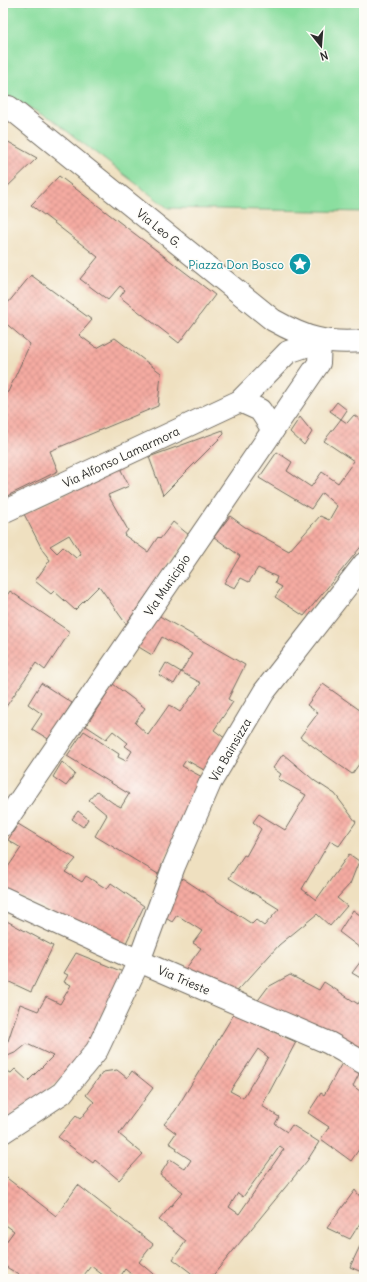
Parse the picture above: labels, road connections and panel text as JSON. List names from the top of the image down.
{
  "streets": {
    "street": [
      "Via Leo G.",
      "Via Alfonso Lamarmora",
      "Via Municipio",
      "Via Bainsizza",
      "Via Trieste"
    ]
  },
  "crossings": [
    ["Via Leo G.", "Via Alfonso Lamarmora"],
    ["Via Leo G.", "Via Municipio"],
    ["Via Alfonso Lamarmora", "Via Municipio"],
    ["Via Bainsizza", "Via Trieste"]
  ],
  "places": {
    "place": ["Piazza Don Bosco"]
  },
  "north": "bottom"
}
